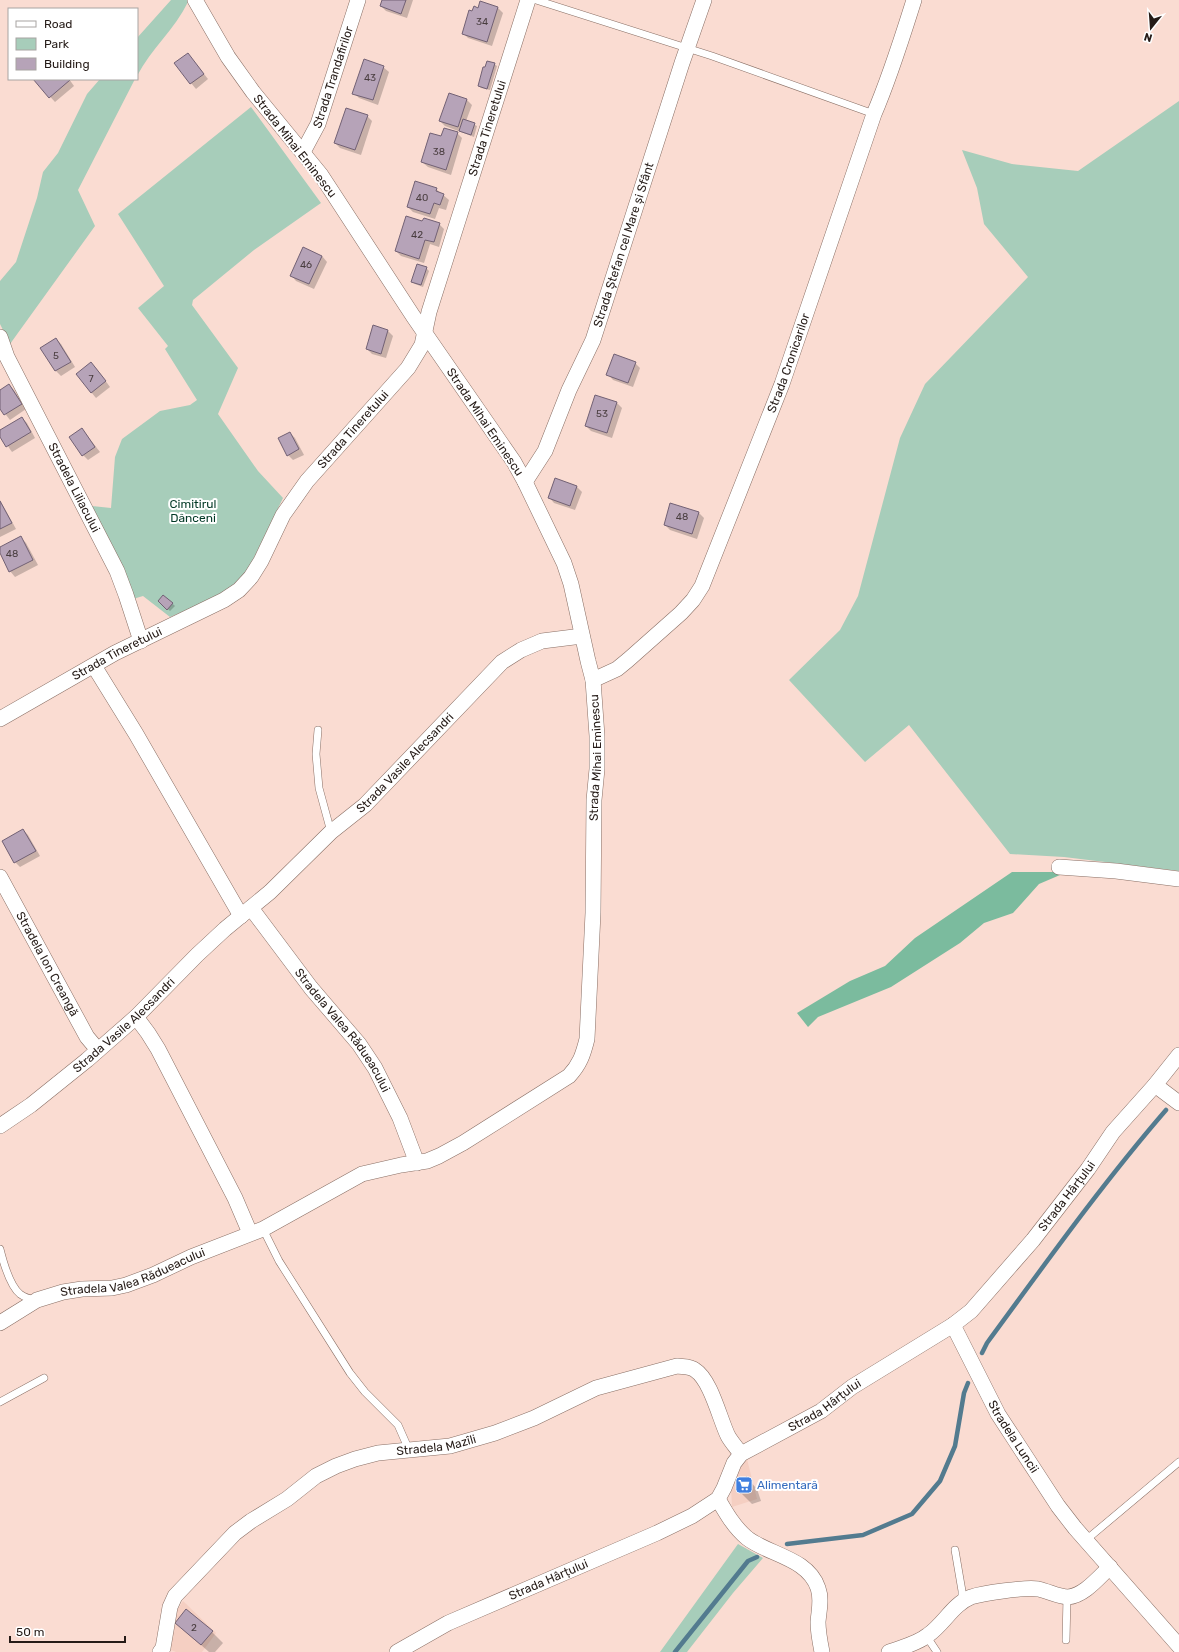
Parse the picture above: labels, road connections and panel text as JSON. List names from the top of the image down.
{
  "streets": {
    "street": [
      "Strada Trandafirilor",
      "Strada Tineretului",
      "Strada Mihai Eminescu",
      "Strada Ștefan cel Mare și Sfânt",
      "Strada Cronicarilor",
      "Stradela Liliacului",
      "Strada Vasile Alecsandri",
      "Stradela Ion Creangă",
      "Stradela Valea Rădueacului",
      "Strada Hârțului",
      "Stradela Luncii",
      "Stradela Mazîli"
    ]
  },
  "crossings": [
    ["Strada Trandafirilor", "Strada Mihai Eminescu"],
    ["Strada Tineretului", "Strada Mihai Eminescu"],
    ["Strada Tineretului", "Stradela Liliacului"],
    ["Strada Mihai Eminescu", "Strada Ștefan cel Mare și Sfânt"],
    ["Strada Mihai Eminescu", "Strada Cronicarilor"],
    ["Strada Mihai Eminescu", "Strada Vasile Alecsandri"],
    ["Strada Mihai Eminescu", "Stradela Valea Rădueacului"],
    ["Strada Vasile Alecsandri", "Stradela Ion Creangă"],
    ["Strada Vasile Alecsandri", "Stradela Valea Rădueacului"],
    ["Strada Hârțului", "Stradela Luncii"],
    ["Strada Hârțului", "Stradela Mazîli"]
  ],
  "parks": ["Cimitirul Dănceni"],
  "places": {
    "supermarket": ["Alimentară"]
  },
  "house_numbers": [
    "34",
    "43",
    "38",
    "40",
    "42",
    "46",
    "5",
    "7",
    "53",
    "48",
    "48",
    "2"
  ],
  "legend": ["Road", "Park", "Building"],
  "scale_bar": "50 m",
  "north": "bottom"
}
